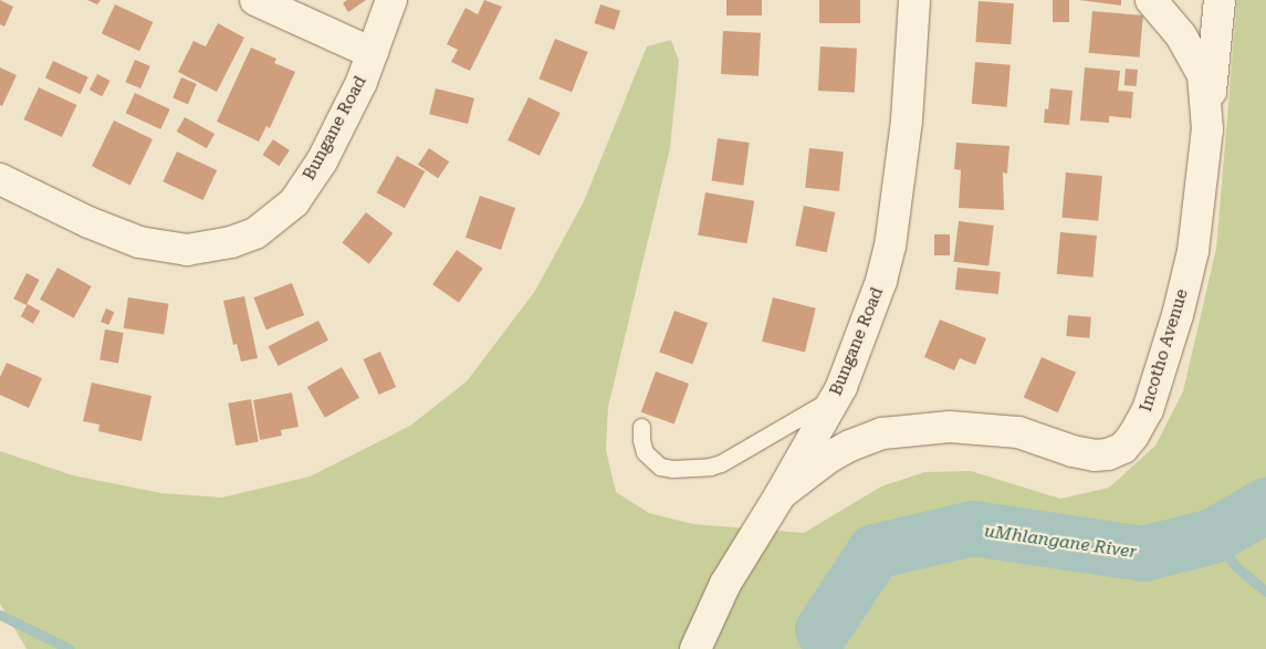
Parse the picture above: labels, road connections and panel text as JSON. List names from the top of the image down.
{
  "streets": {
    "street": ["Bungane Road", "Incotho Avenue"]
  },
  "crossings": [
    ["Bungane Road", "Incotho Avenue"]
  ],
  "water": ["uMhlangane River"]
}
